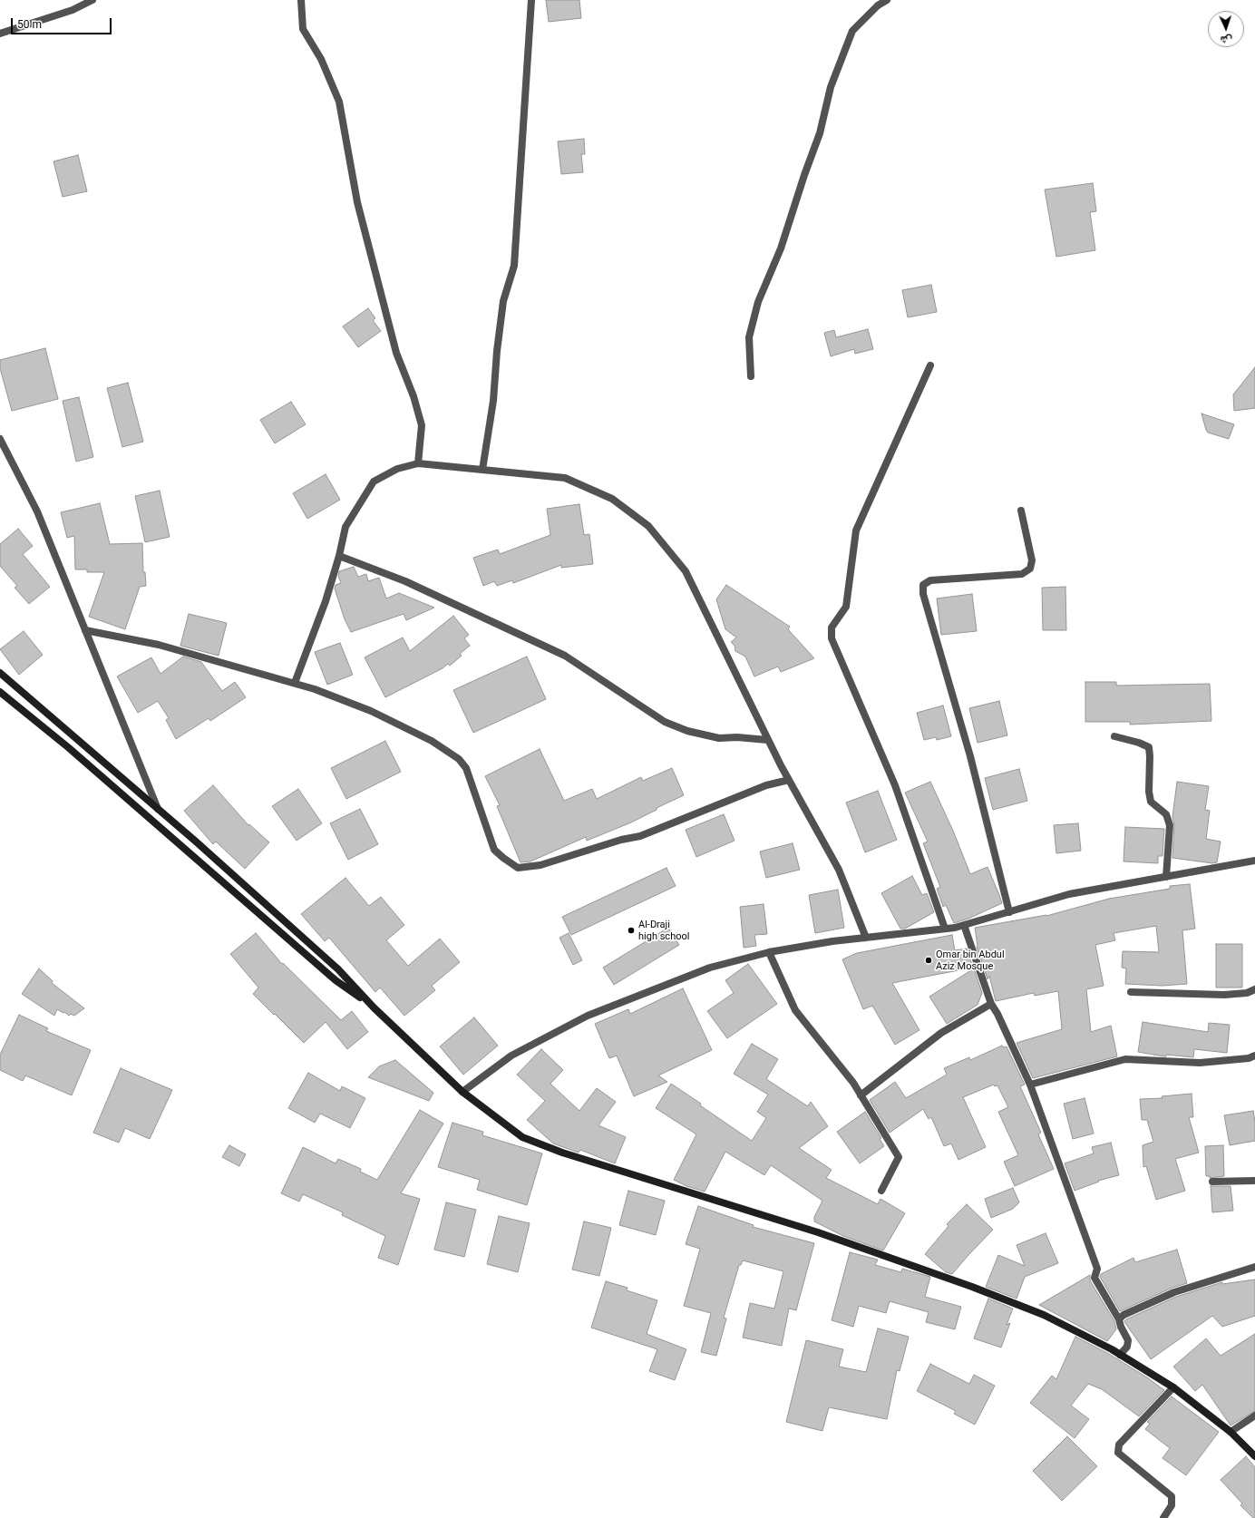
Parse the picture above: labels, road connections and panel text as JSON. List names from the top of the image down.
{
  "places": ["Al-Draji high school", "Omar bin Abdul Aziz Mosque"],
  "scale_bar": "50 m",
  "north": "bottom"
}
